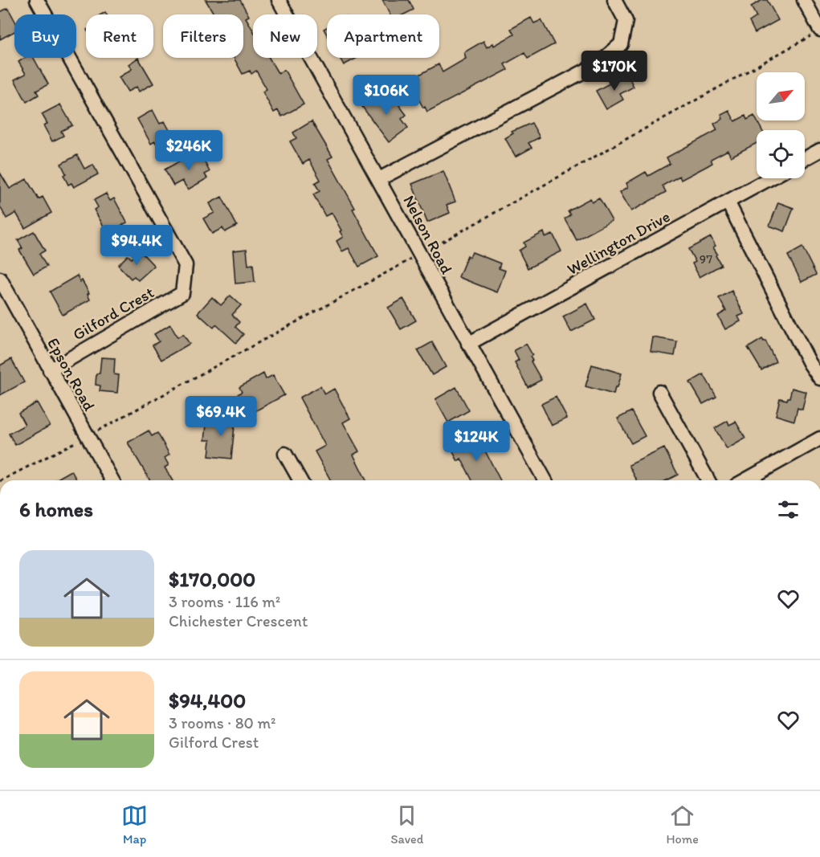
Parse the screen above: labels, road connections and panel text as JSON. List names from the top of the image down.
{
  "streets": {
    "street": [
      "Nelson Road",
      "Wellington Drive",
      "Gilford Crest",
      "Epson Road"
    ]
  },
  "crossings": [
    ["Nelson Road", "Wellington Drive"],
    ["Gilford Crest", "Epson Road"]
  ],
  "house_numbers": ["97"],
  "north": "top right",
  "page": {
    "chip": [
      "Buy",
      "Rent",
      "Filters",
      "New",
      "Apartment"
    ],
    "price": [
      "$170K",
      "$106K",
      "$246K",
      "$94.4K",
      "$69.4K",
      "$124K"
    ],
    "heading": "6 homes",
    "list": [
      {
        "name": "$170,000",
        "note": "3 rooms · 116 m² · Chichester Crescent"
      },
      {
        "name": "$94,400",
        "note": "3 rooms · 80 m² · Gilford Crest"
      }
    ],
    "tabs": ["Map", "Saved", "Home"]
  }
}
